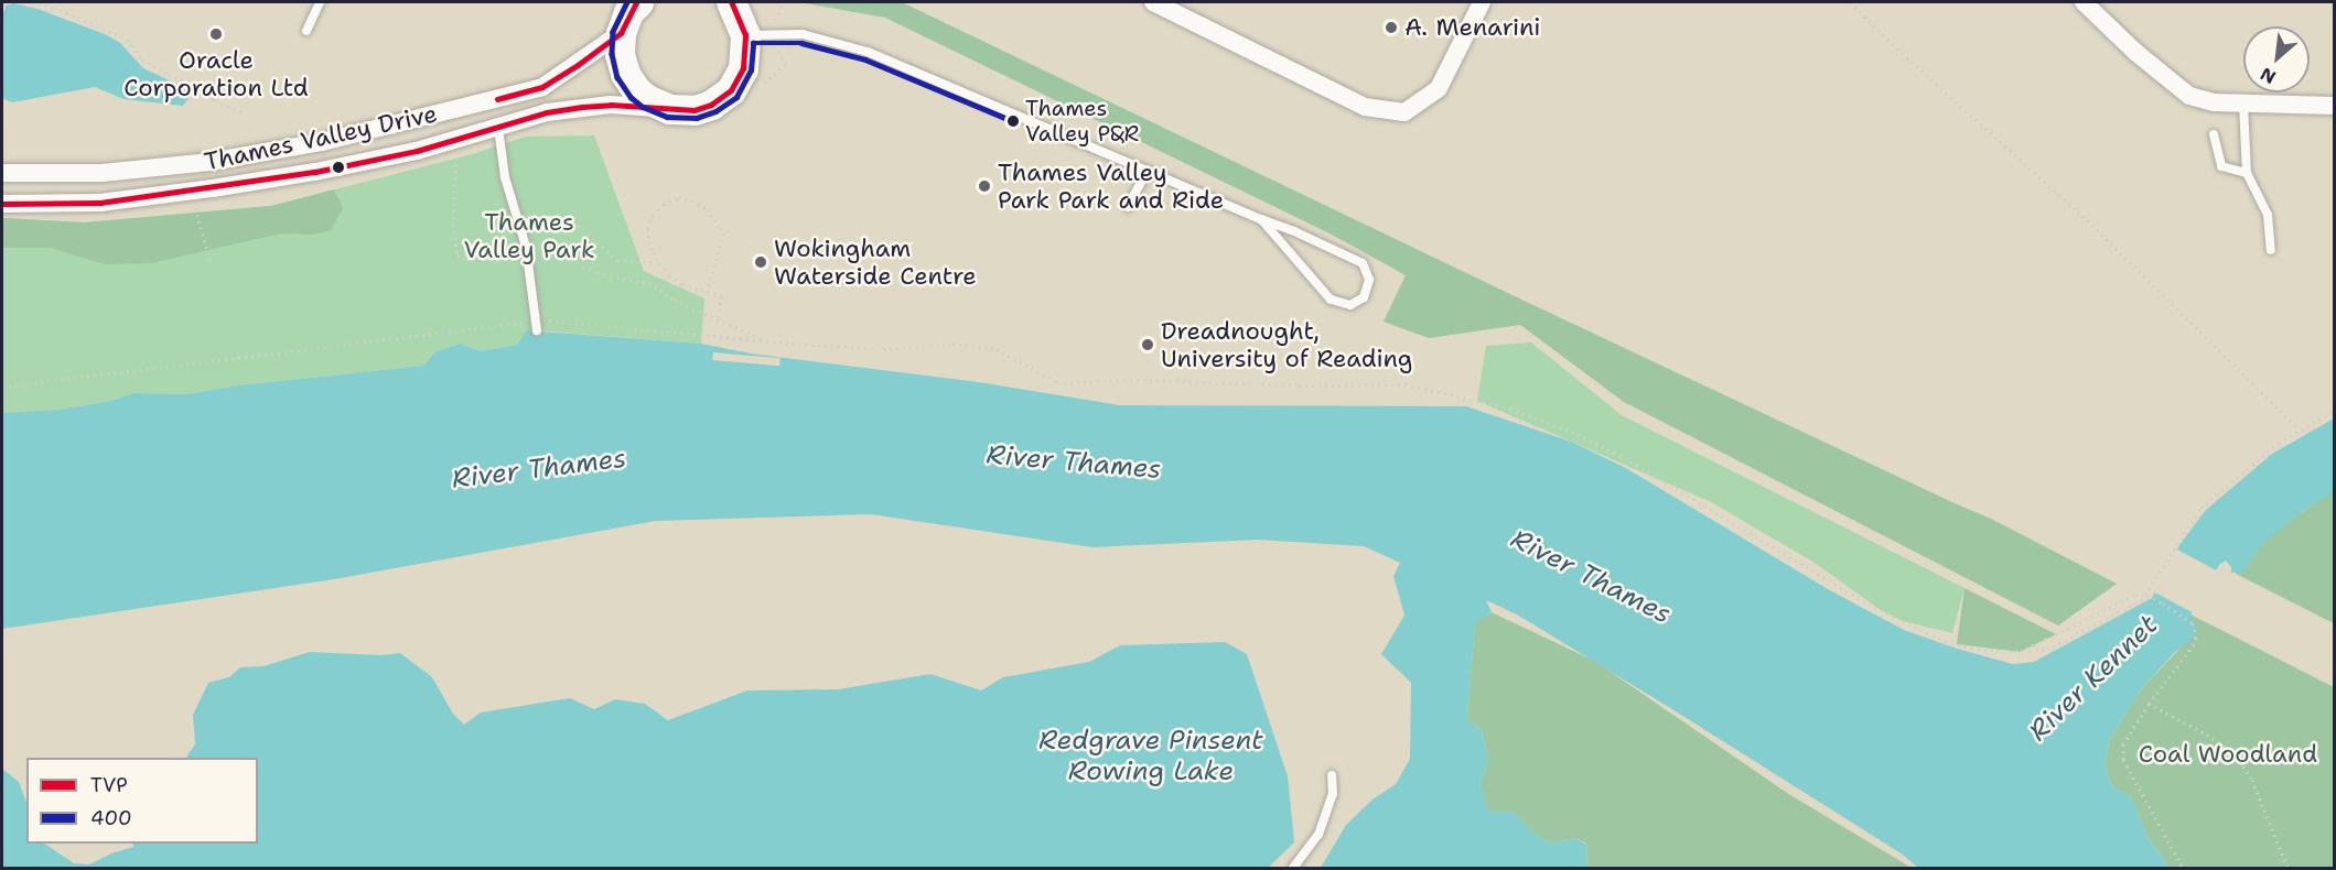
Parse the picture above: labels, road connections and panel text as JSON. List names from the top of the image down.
{
  "streets": {
    "street": ["Thames Valley Drive"]
  },
  "water": ["River Thames", "River Kennet", "Redgrave Pinsent Rowing Lake"],
  "parks": ["Thames Valley Park", "Coal Woodland"],
  "places": [
    "A. Menarini",
    "Oracle Corporation Ltd",
    "Thames Valley P&R",
    "Thames Valley Park Park and Ride",
    "Wokingham Waterside Centre",
    "Dreadnought, University of Reading"
  ],
  "lines": ["transit line TVP", "transit line 400"],
  "legend": ["TVP", "400"],
  "north": "bottom left"
}
